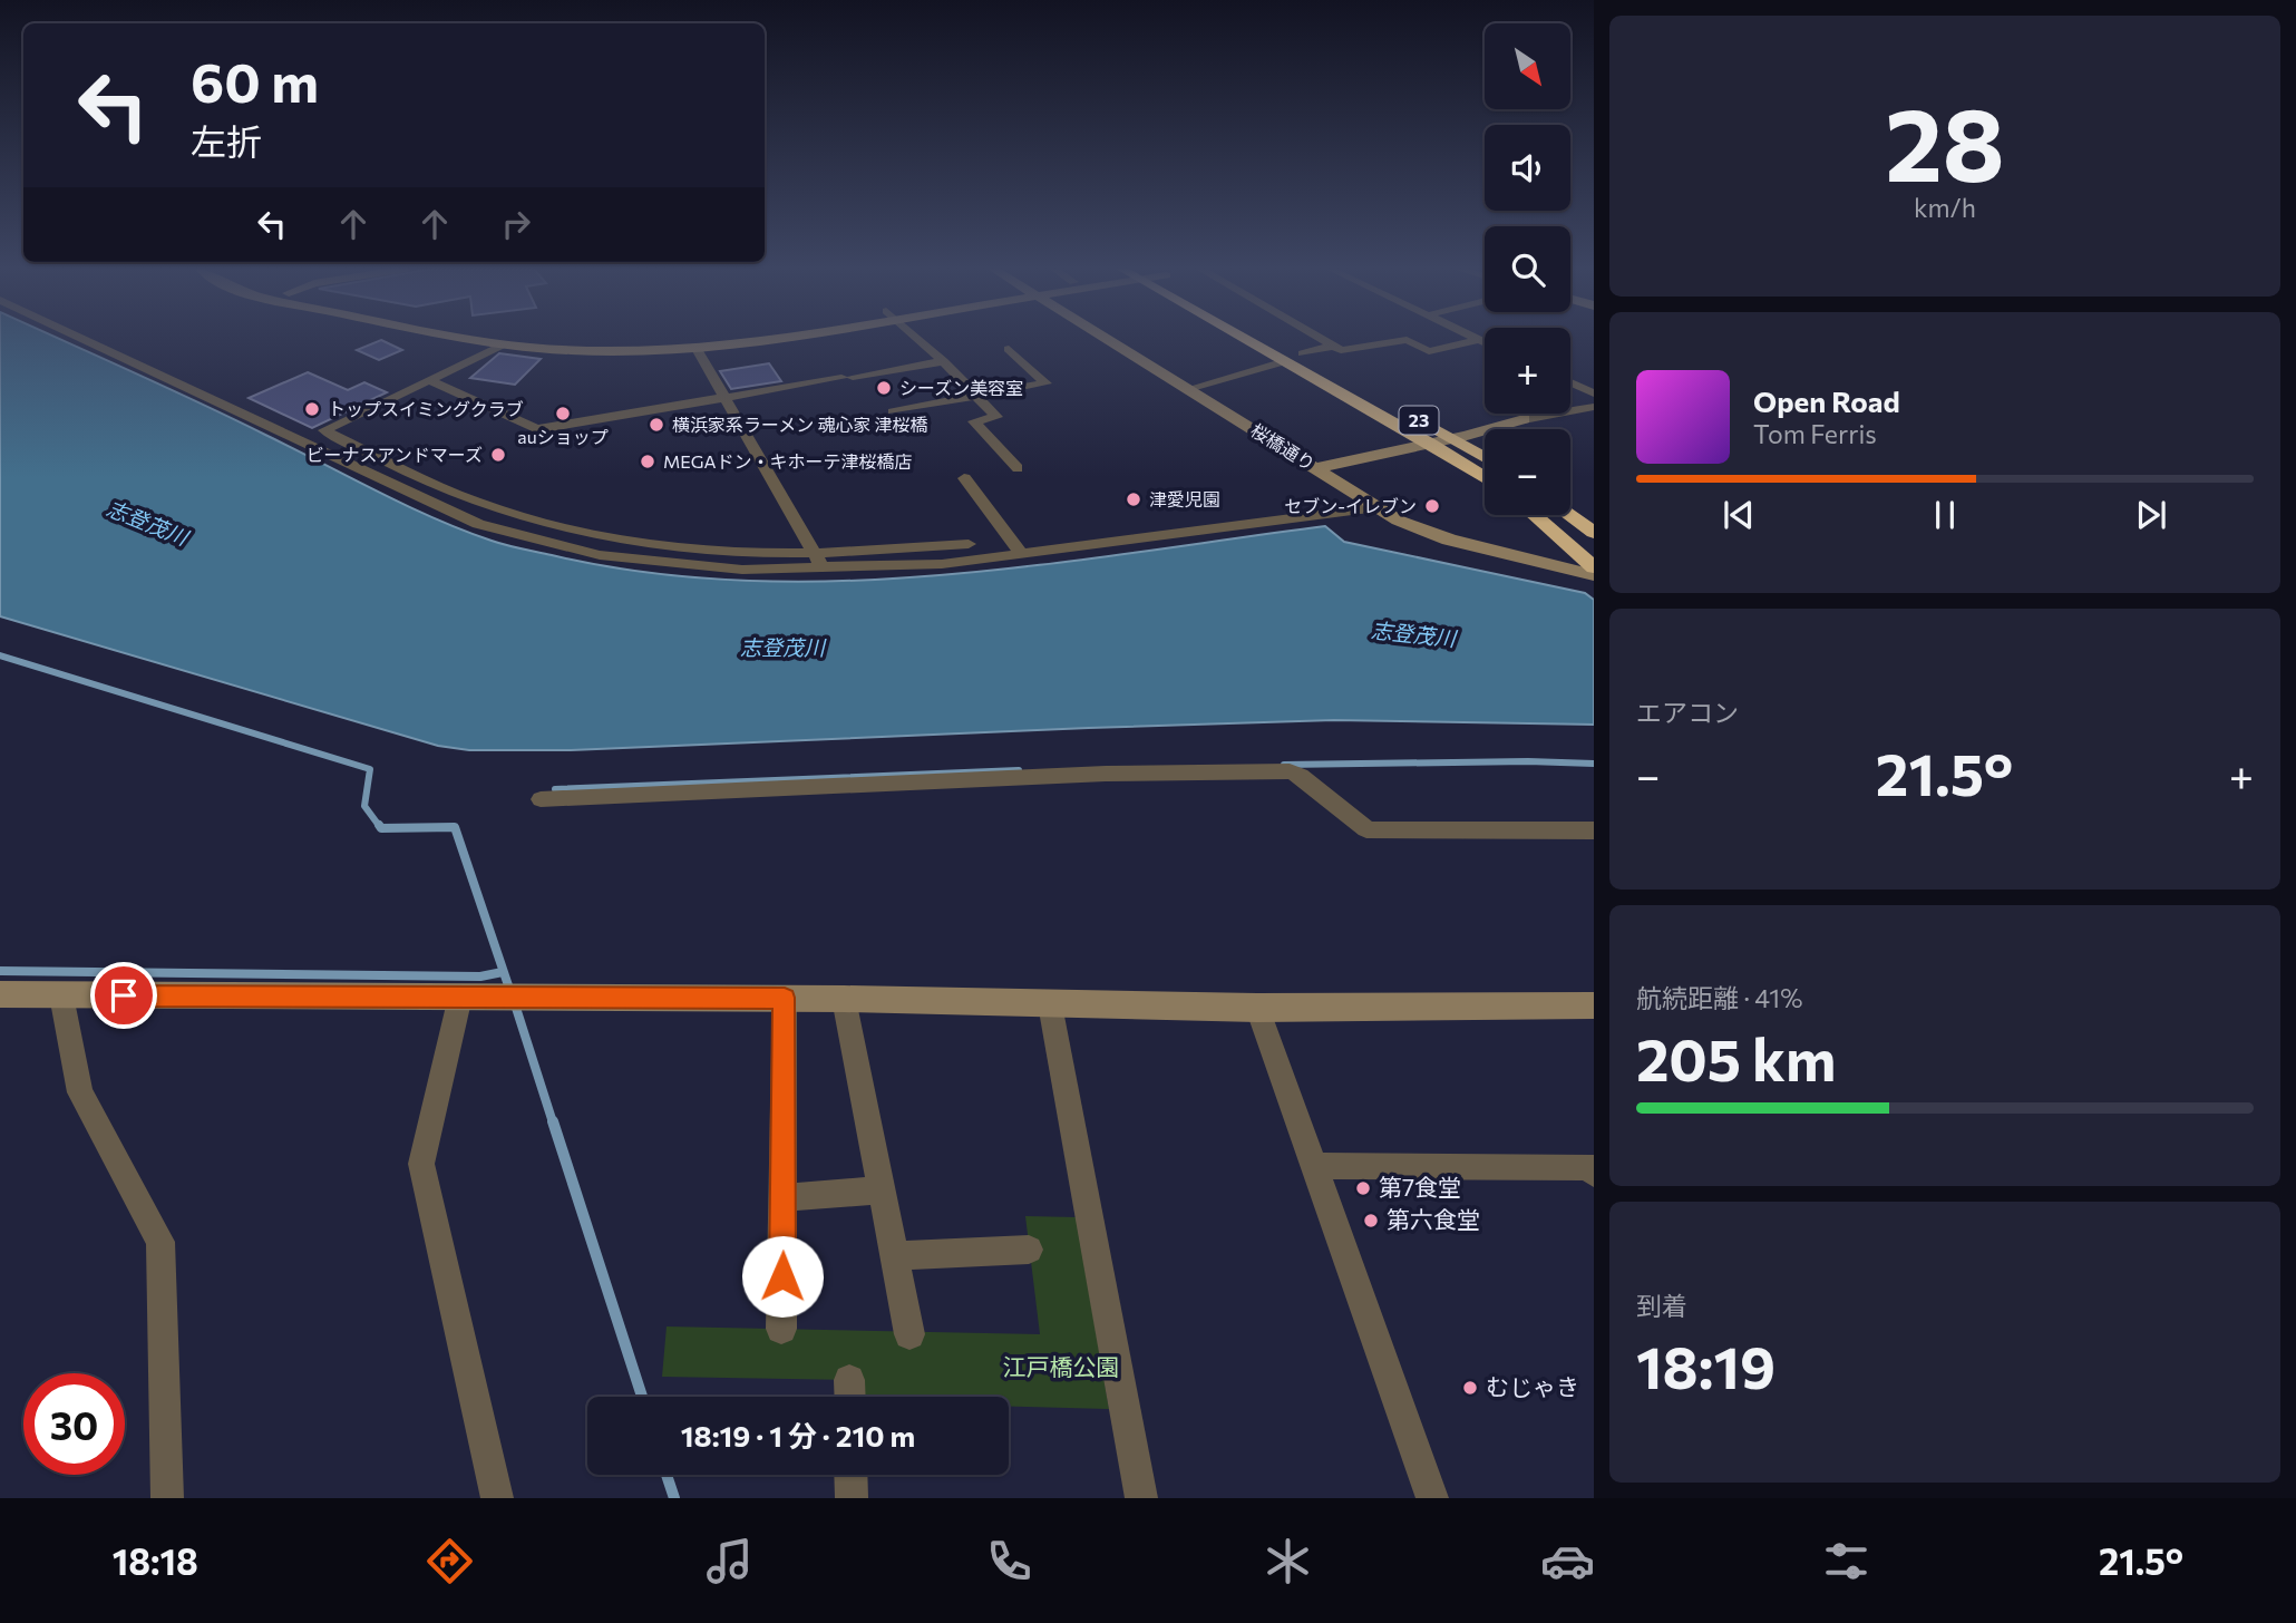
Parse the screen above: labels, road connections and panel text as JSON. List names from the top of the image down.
{
  "streets": {
    "highway": ["23"],
    "main road": ["桜橋通り"]
  },
  "water": ["志登茂川"],
  "parks": ["江戸橋公園"],
  "places": [
    "シーズン美容室",
    "トップスイミングクラブ",
    "auショップ",
    "横浜家系ラーメン 魂心家 津桜橋",
    "ビーナスアンドマーズ",
    "MEGAドン・キホーテ津桜橋店",
    "津愛児園",
    "セブン-イレブン",
    "第7食堂",
    "第六食堂",
    "むじゃき"
  ],
  "north": "bottom right",
  "page": {
    "tile": [
      ["28", "km/h"],
      "エアコン",
      ["航続距離 · 41%", "205 km"],
      ["到着", "18:19"]
    ],
    "map_buttons": ["+", "−"],
    "turn": ["60 m", "左折"],
    "song": ["Open Road", "Tom Ferris"],
    "heat": ["−", "21.5°", "+"],
    "limit": "30",
    "trip": "18:19 · 1 分 · 210 m",
    "tabs": ["18:18", "21.5°"]
  }
}
